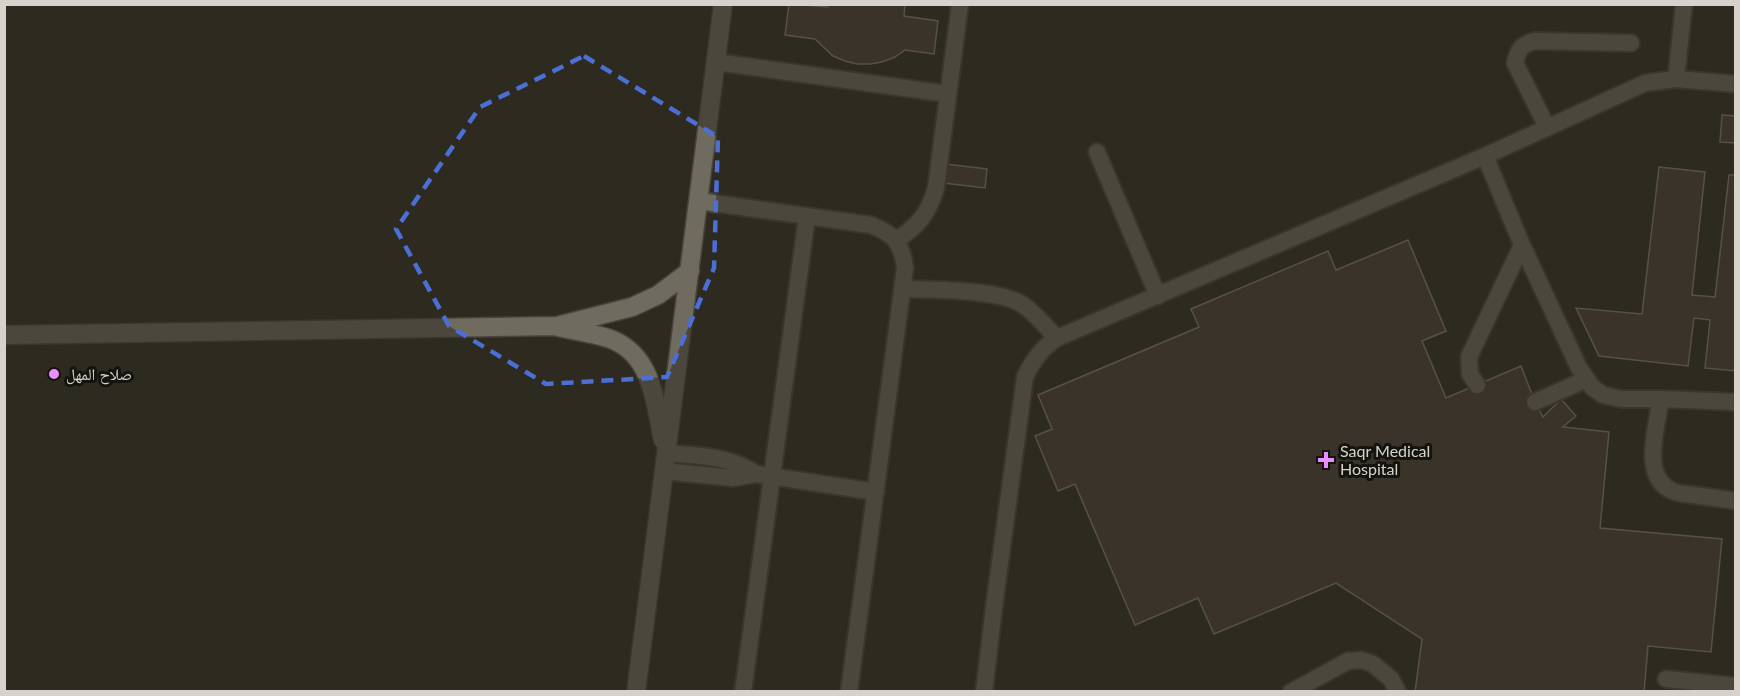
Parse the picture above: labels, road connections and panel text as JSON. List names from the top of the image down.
{
  "places": {
    "other": ["صلاح المهل"],
    "health": ["Saqr Medical Hospital"]
  }
}
